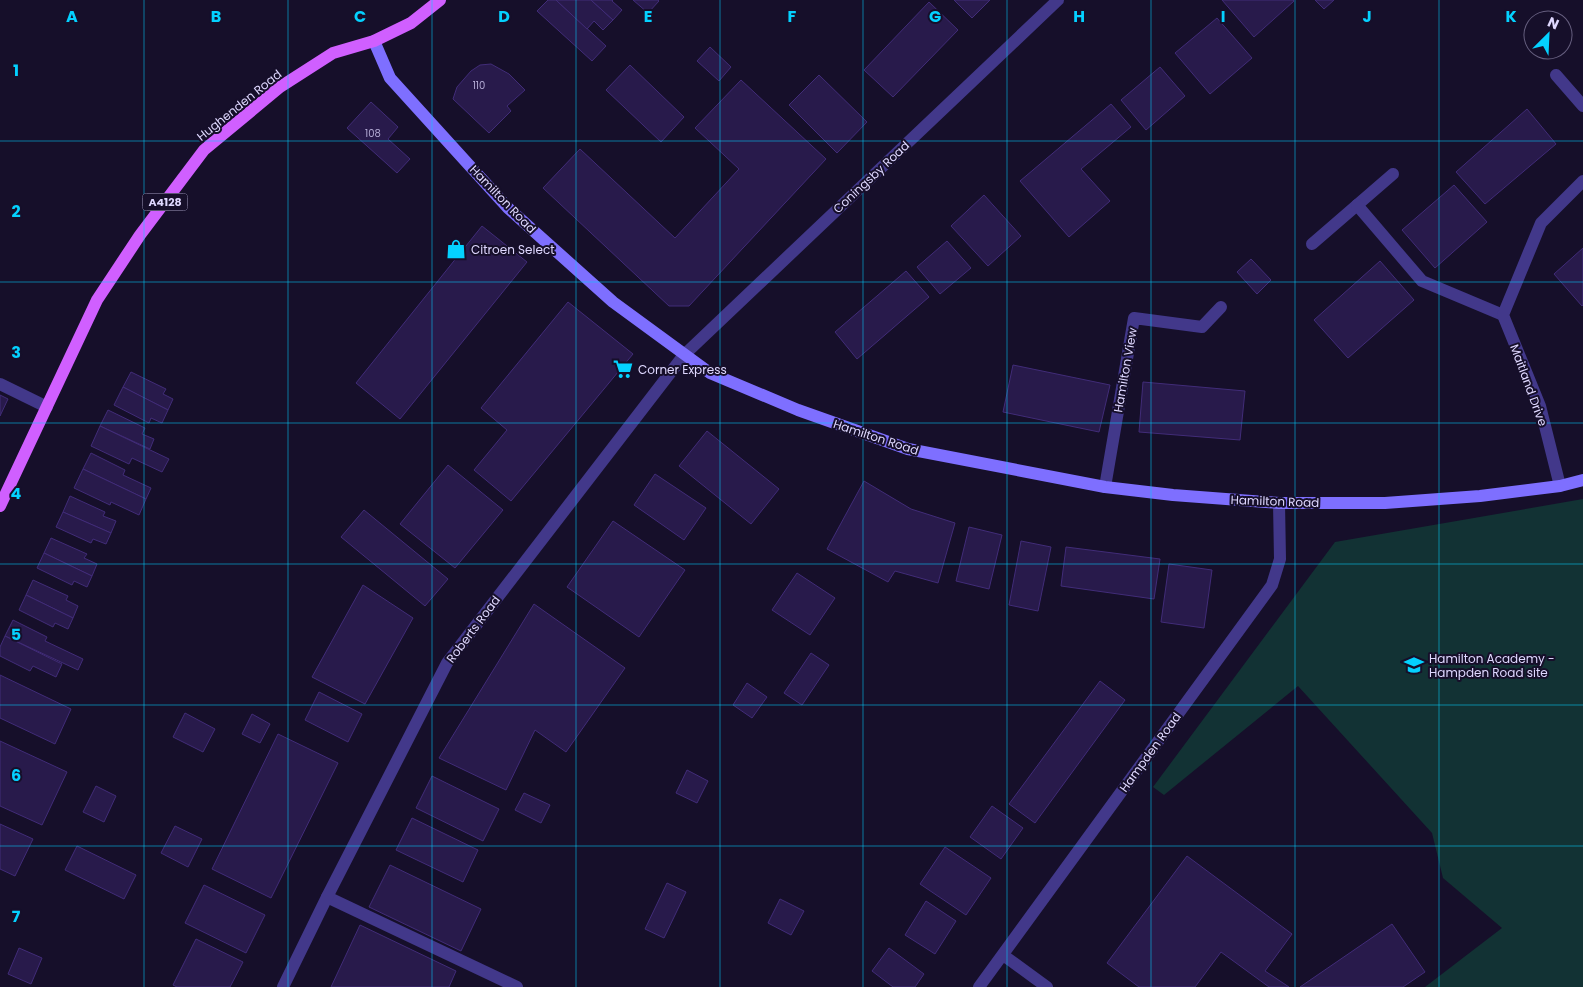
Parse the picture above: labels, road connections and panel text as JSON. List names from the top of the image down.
{
  "streets": {
    "main road": ["Hughenden Road", "A4128"],
    "street": [
      "Coningsby Road",
      "Hamilton Road",
      "Hamilton View",
      "Maitland Drive",
      "Roberts Road",
      "Hampden Road"
    ]
  },
  "crossings": [
    ["Hughenden Road", "Hamilton Road"],
    ["Coningsby Road", "Hamilton Road"],
    ["Coningsby Road", "Roberts Road"],
    ["Hamilton Road", "Hamilton View"],
    ["Hamilton Road", "Maitland Drive"],
    ["Hamilton Road", "Roberts Road"],
    ["Hamilton Road", "Hampden Road"]
  ],
  "places": {
    "shop": ["Citroen Select"],
    "supermarket": ["Corner Express"],
    "school or university": ["Hamilton Academy - Hampden Road site"]
  },
  "house_numbers": ["110", "108"],
  "north": "top right",
  "grid": {
    "columns": [
      "A",
      "B",
      "C",
      "D",
      "E",
      "F",
      "G",
      "H",
      "I",
      "J",
      "K"
    ],
    "rows": [
      "1",
      "2",
      "3",
      "4",
      "5",
      "6",
      "7"
    ]
  }
}
